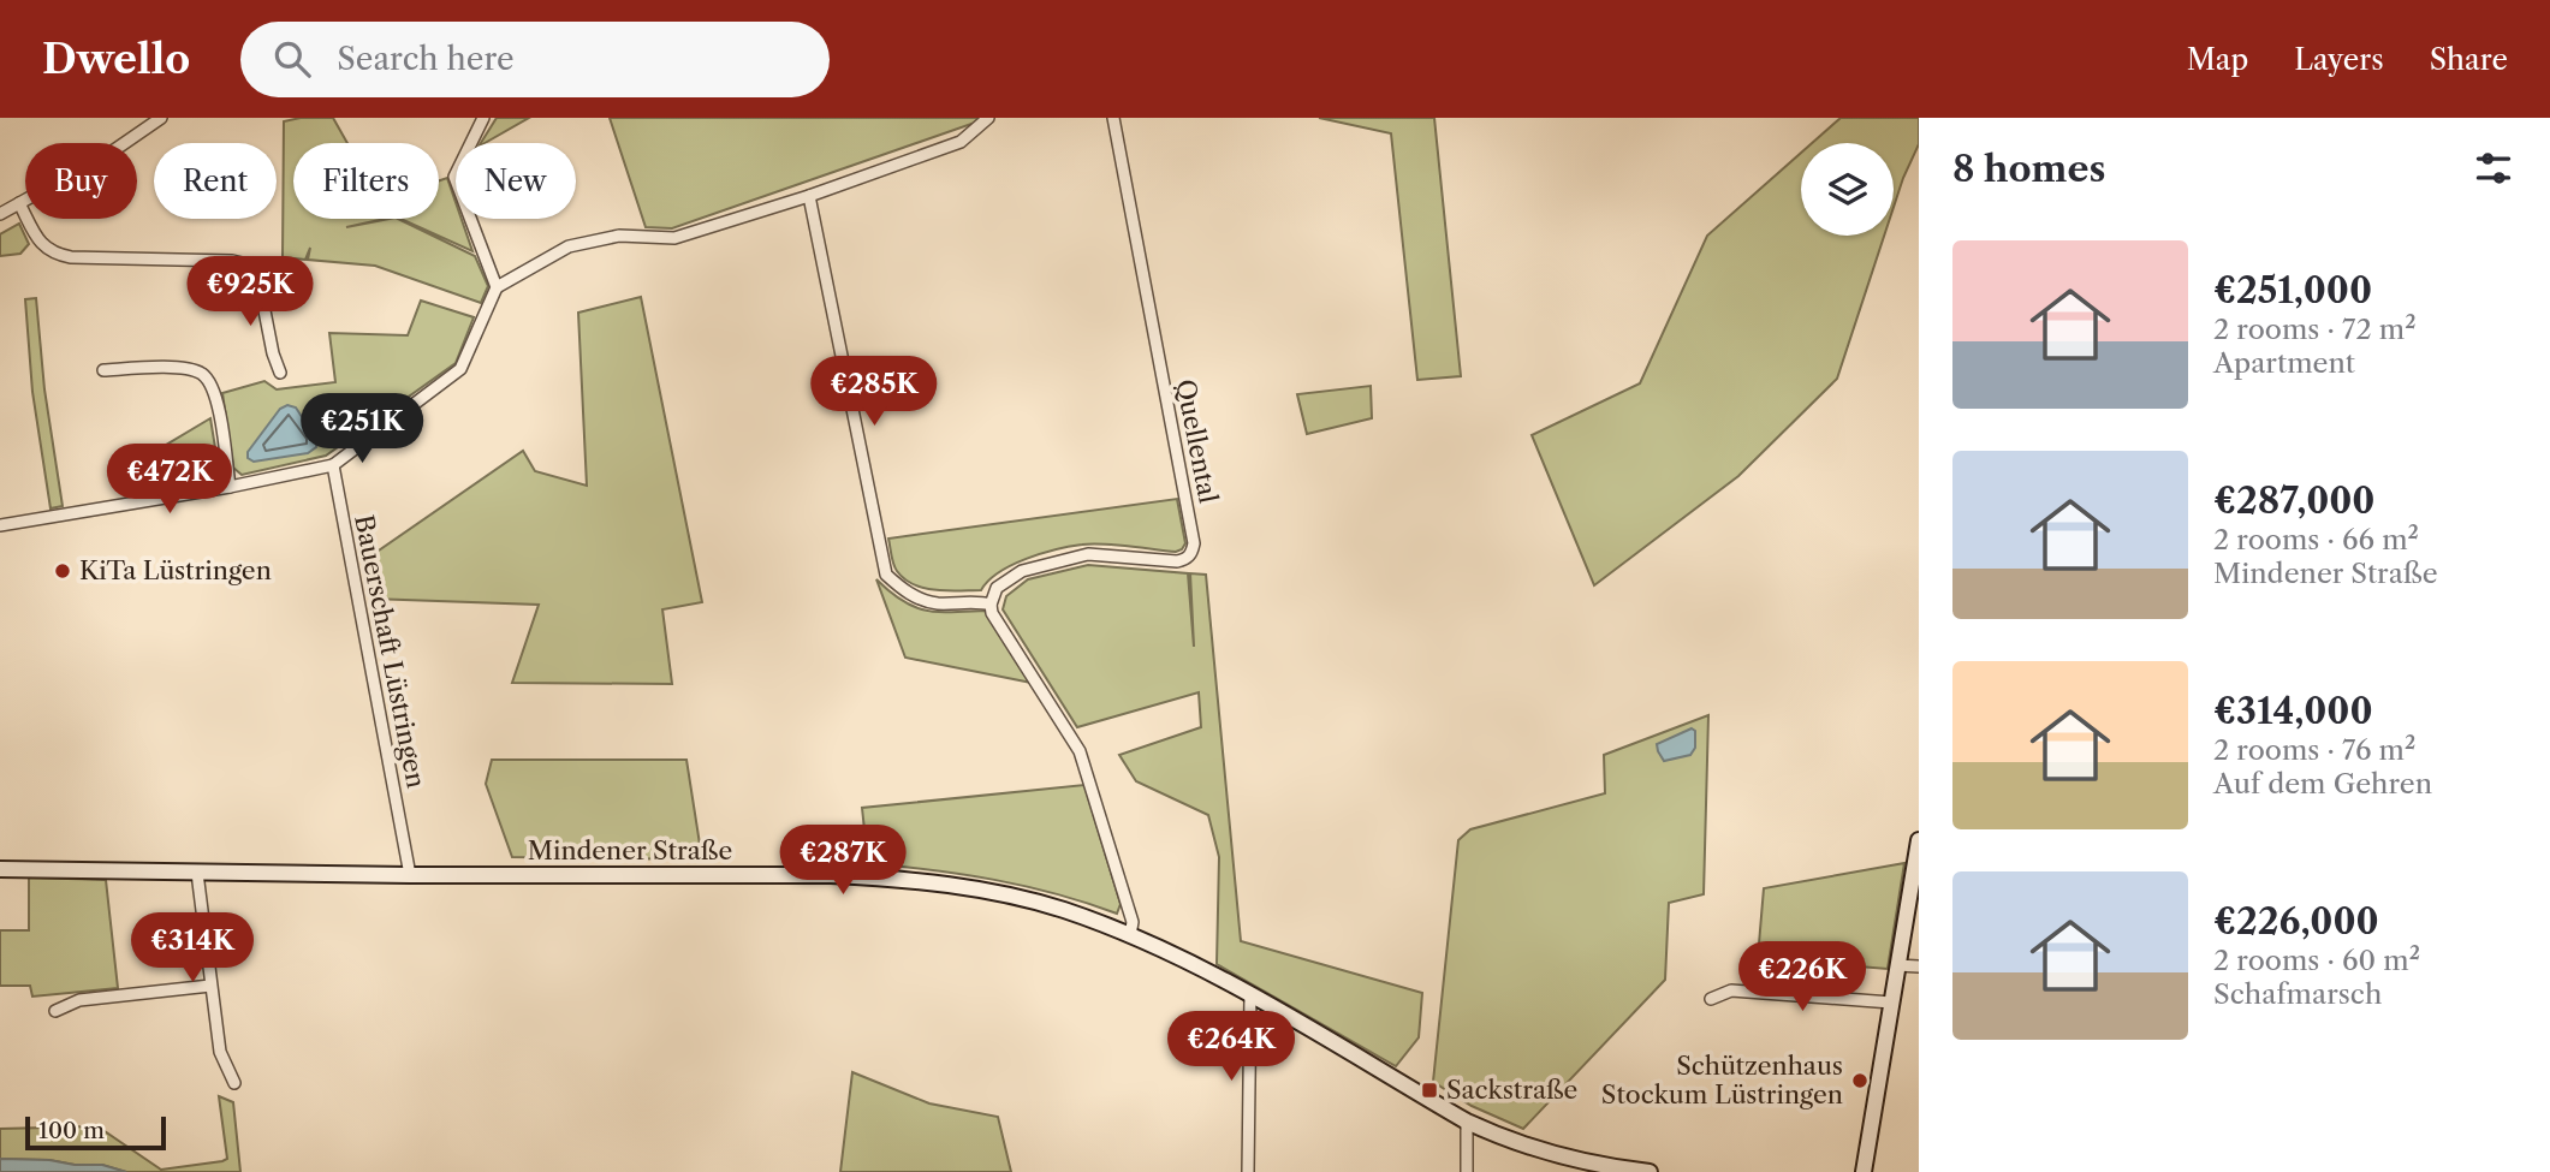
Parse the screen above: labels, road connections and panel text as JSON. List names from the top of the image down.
{
  "streets": {
    "main road": ["Mindener Straße"],
    "street": ["Quellental", "Bauerschaft Lüstringen"]
  },
  "crossings": [
    ["Bauerschaft Lüstringen", "Mindener Straße"]
  ],
  "places": {
    "other": ["KiTa Lüstringen", "Schützenhaus Stockum Lüstringen"],
    "transit": ["Sackstraße"]
  },
  "scale_bar": "100 m",
  "page": {
    "header": "Dwello",
    "search": "Search here",
    "nav": ["Map", "Layers", "Share"],
    "heading": "8 homes",
    "chip": [
      "Buy",
      "Rent",
      "Filters",
      "New"
    ],
    "list": [
      {
        "name": "€251,000",
        "note": "2 rooms · 72 m² · Apartment"
      },
      {
        "name": "€287,000",
        "note": "2 rooms · 66 m² · Mindener Straße"
      },
      {
        "name": "€314,000",
        "note": "2 rooms · 76 m² · Auf dem Gehren"
      },
      {
        "name": "€226,000",
        "note": "2 rooms · 60 m² · Schafmarsch"
      }
    ],
    "price": [
      "€925K",
      "€285K",
      "€251K",
      "€472K",
      "€287K",
      "€314K",
      "€226K",
      "€264K"
    ],
    "scale": "100 m"
  }
}
